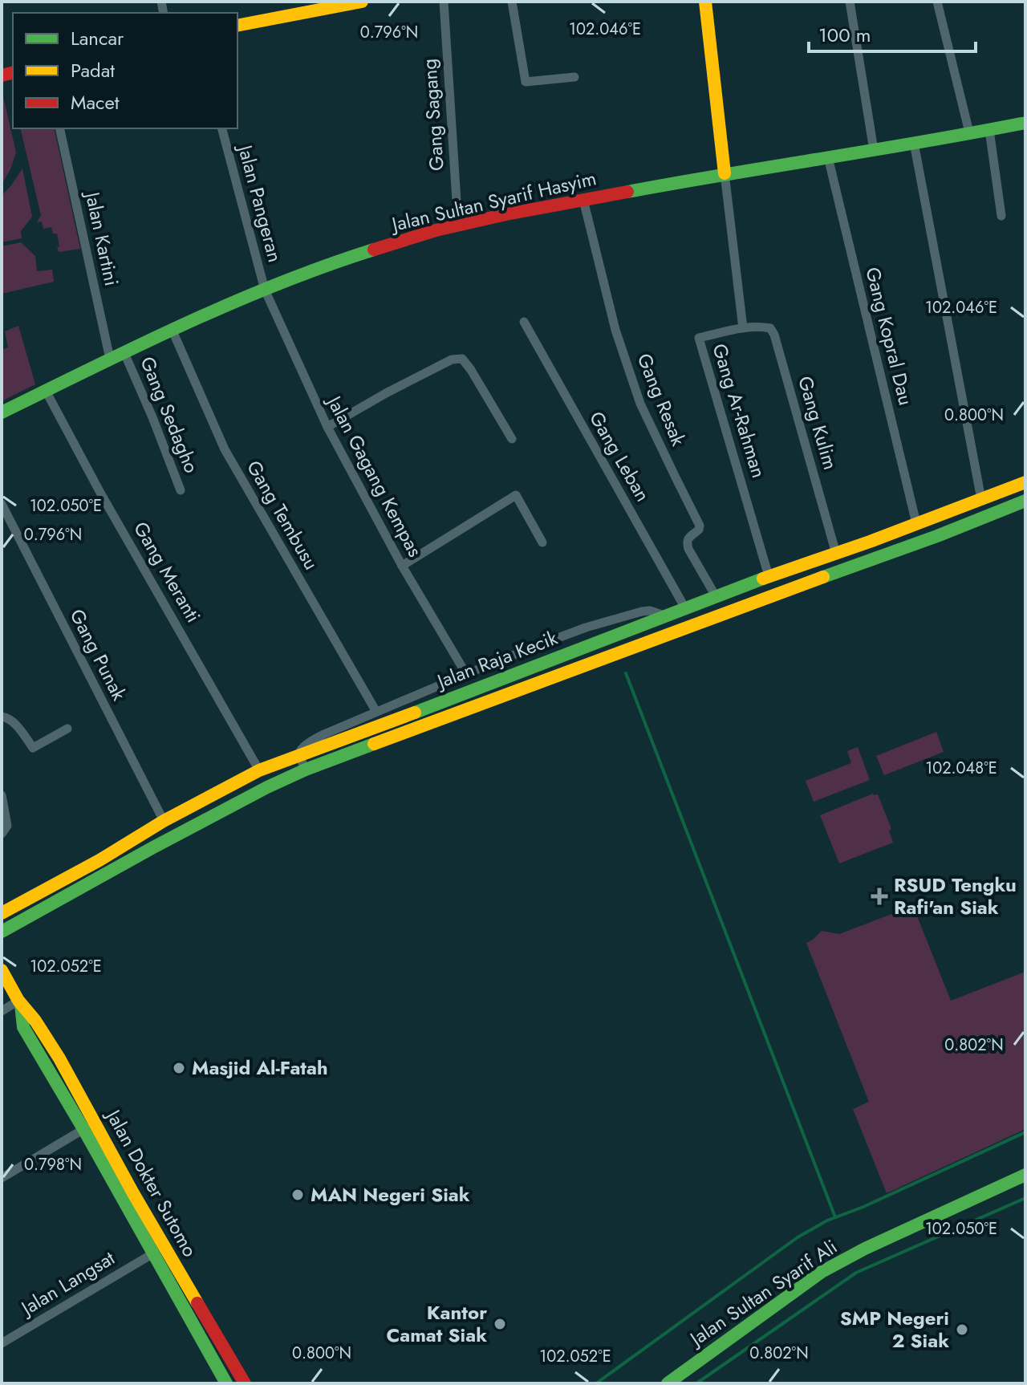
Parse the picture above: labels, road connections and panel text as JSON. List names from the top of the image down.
{
  "streets": {
    "main road": [
      "Jalan Sultan Syarif Hasyim",
      "Jalan Raja Kecik",
      "Jalan Dokter Sutomo",
      "Jalan Sultan Syarif Ali"
    ],
    "street": [
      "Gang Sagang",
      "Jalan Pangeran",
      "Jalan Kartini",
      "Gang Kopral Dau",
      "Gang Resak",
      "Gang Ar-Rahman",
      "Gang Sedagho",
      "Gang Kulim",
      "Gang Leban",
      "Jalan Gagang Kempas",
      "Gang Tembusu",
      "Gang Meranti",
      "Gang Punak",
      "Jalan Langsat"
    ]
  },
  "crossings": [
    ["Gang Sagang", "Jalan Sultan Syarif Hasyim"],
    ["Jalan Sultan Syarif Hasyim", "Jalan Pangeran"],
    ["Jalan Sultan Syarif Hasyim", "Jalan Kartini"],
    ["Jalan Sultan Syarif Hasyim", "Gang Kopral Dau"],
    ["Jalan Sultan Syarif Hasyim", "Gang Resak"],
    ["Jalan Sultan Syarif Hasyim", "Gang Ar-Rahman"],
    ["Jalan Sultan Syarif Hasyim", "Gang Sedagho"],
    ["Jalan Sultan Syarif Hasyim", "Jalan Gagang Kempas"],
    ["Jalan Sultan Syarif Hasyim", "Gang Tembusu"],
    ["Jalan Sultan Syarif Hasyim", "Gang Meranti"],
    ["Jalan Pangeran", "Jalan Gagang Kempas"],
    ["Gang Kopral Dau", "Jalan Raja Kecik"],
    ["Gang Resak", "Jalan Raja Kecik"],
    ["Gang Ar-Rahman", "Gang Kulim"],
    ["Gang Ar-Rahman", "Jalan Raja Kecik"],
    ["Gang Kulim", "Jalan Raja Kecik"],
    ["Gang Leban", "Jalan Raja Kecik"],
    ["Gang Meranti", "Jalan Raja Kecik"],
    ["Gang Punak", "Jalan Raja Kecik"],
    ["Jalan Dokter Sutomo", "Jalan Langsat"]
  ],
  "places": {
    "health": ["RSUD Tengku Rafi'an Siak"],
    "other": [
      "Masjid Al-Fatah",
      "MAN Negeri Siak",
      "Kantor Camat Siak",
      "SMP Negeri 2 Siak"
    ]
  },
  "legend": ["Lancar", "Padat", "Macet"],
  "scale_bar": "100 m",
  "coordinates": [
    "102.046°E",
    "0.796°N",
    "0.800°N",
    "102.050°E",
    "102.048°E",
    "102.052°E",
    "0.802°N",
    "0.798°N"
  ]
}
